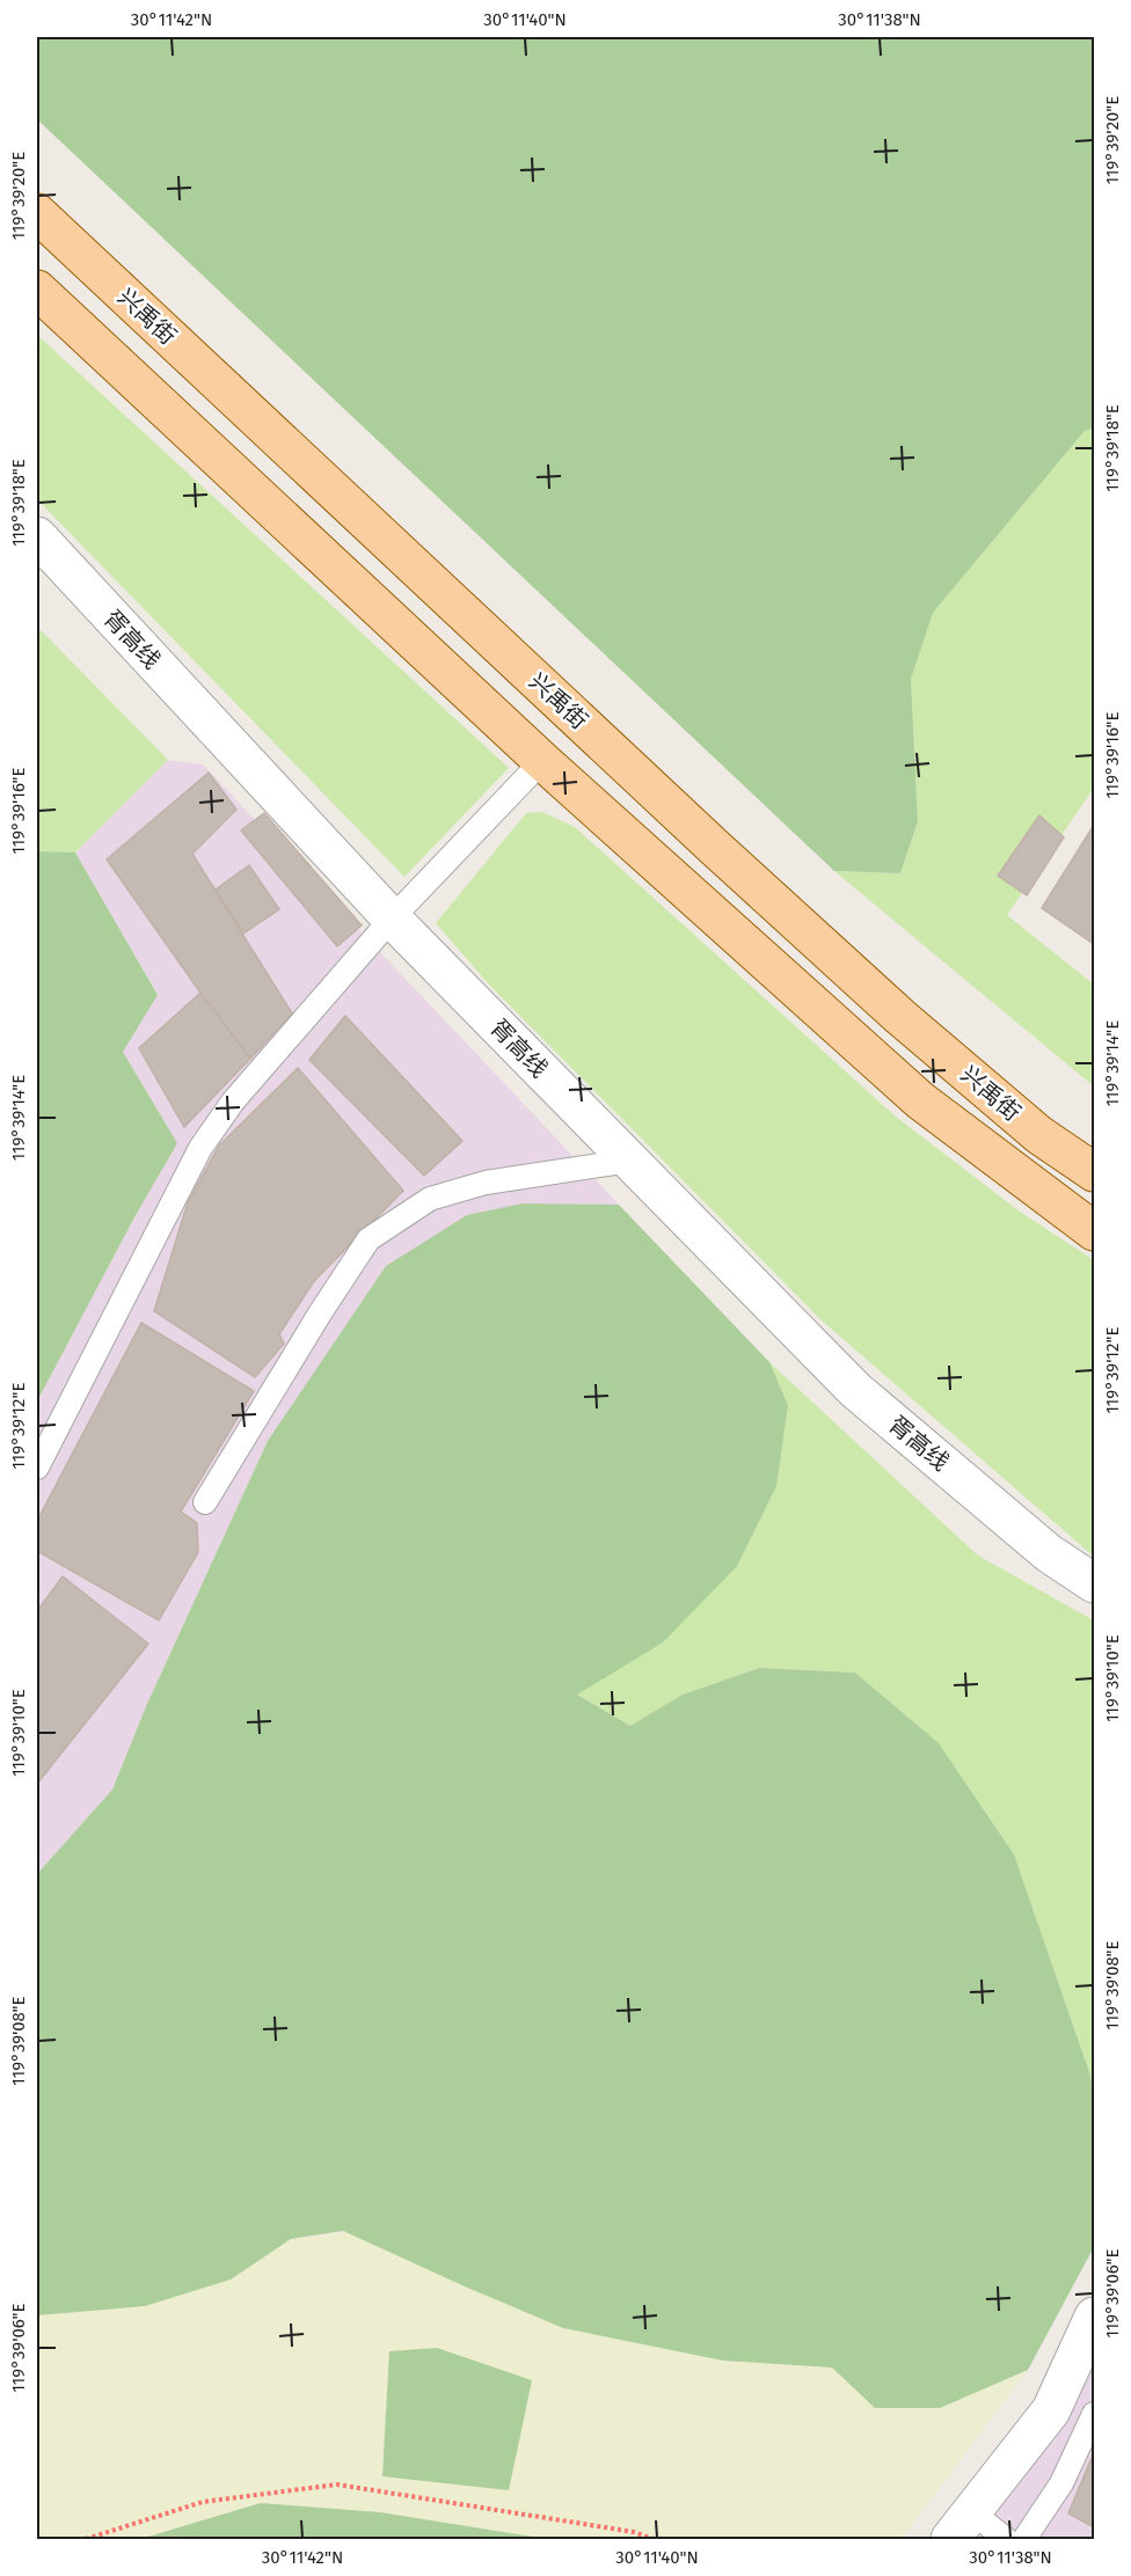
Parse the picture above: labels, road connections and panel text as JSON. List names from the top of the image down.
{
  "streets": {
    "main road": ["兴禹街"],
    "street": ["胥高线"]
  },
  "coordinates": [
    "30°11'42\"N",
    "30°11'40\"N",
    "30°11'38\"N",
    "119°39'20\"E",
    "119°39'18\"E",
    "119°39'16\"E",
    "119°39'14\"E",
    "119°39'12\"E",
    "119°39'10\"E",
    "119°39'08\"E",
    "119°39'06\"E"
  ]
}
